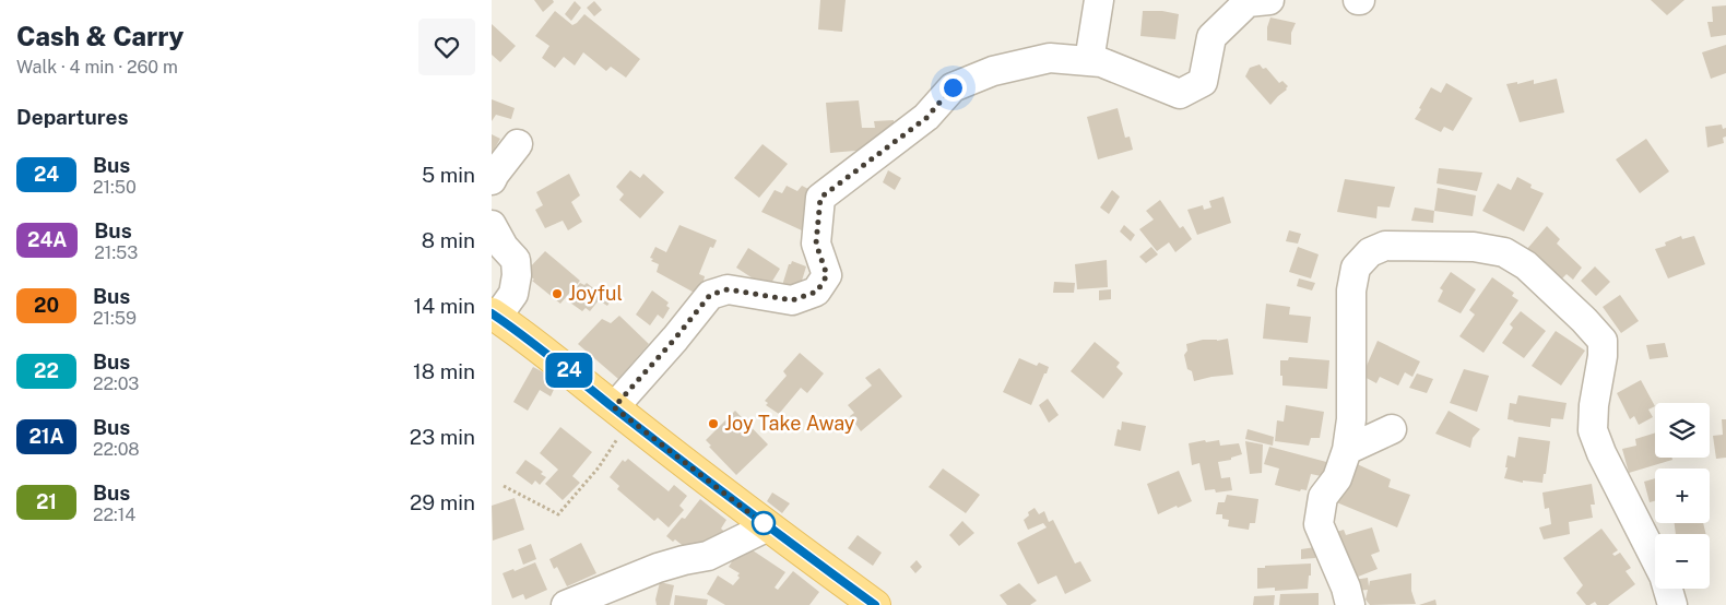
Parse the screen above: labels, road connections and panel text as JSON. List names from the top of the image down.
{
  "places": ["Joyful", "Joy Take Away"],
  "lines": ["bus line 24"],
  "page": {
    "heading": [
      ["Cash & Carry", "Walk · 4 min · 260 m"],
      "Departures"
    ],
    "on_map": "24",
    "list": [
      {
        "mark": "24",
        "name": "Bus",
        "note": "21:50",
        "value": "5 min"
      },
      {
        "mark": "24A",
        "name": "Bus",
        "note": "21:53",
        "value": "8 min"
      },
      {
        "mark": "20",
        "name": "Bus",
        "note": "21:59",
        "value": "14 min"
      },
      {
        "mark": "22",
        "name": "Bus",
        "note": "22:03",
        "value": "18 min"
      },
      {
        "mark": "21A",
        "name": "Bus",
        "note": "22:08",
        "value": "23 min"
      },
      {
        "mark": "21",
        "name": "Bus",
        "note": "22:14",
        "value": "29 min"
      }
    ],
    "map_buttons": ["+", "−"]
  }
}
